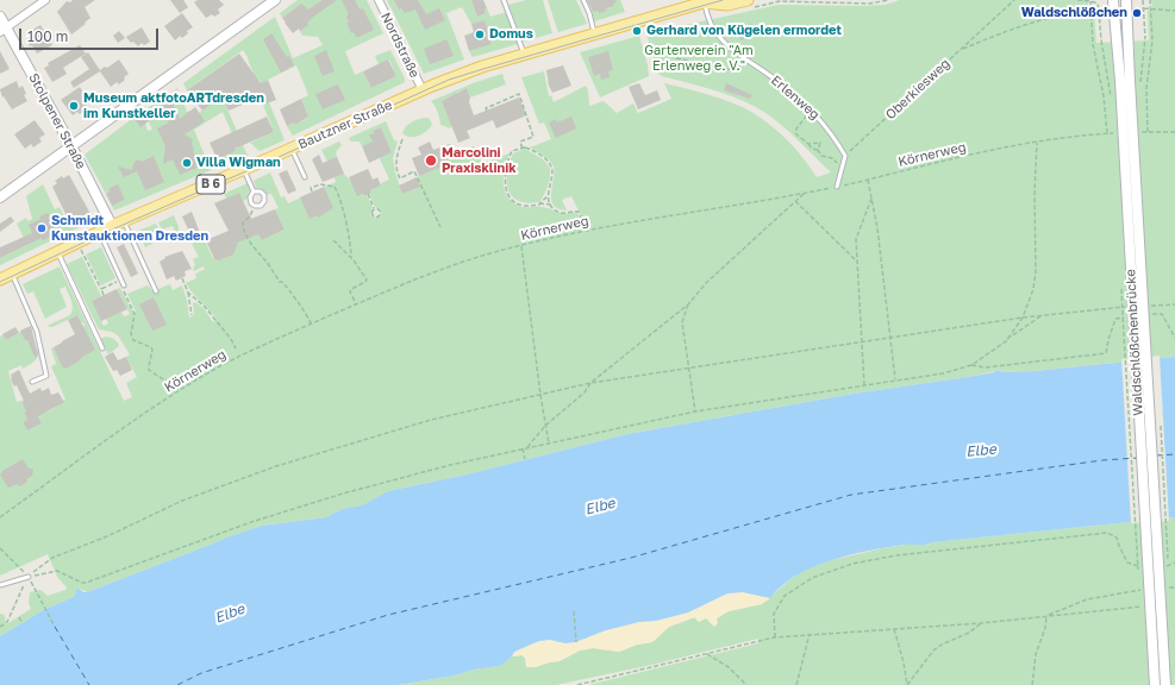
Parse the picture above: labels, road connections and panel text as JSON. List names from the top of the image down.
{
  "streets": {
    "main road": [
      "Stolpener Straße",
      "Bautzner Straße",
      "B 6",
      "Waldschlößchenbrücke"
    ],
    "street": ["Nordstraße"],
    "lane": ["Erlenweg"],
    "path": ["Oberkiesweg", "Körnerweg"]
  },
  "crossings": [
    ["Nordstraße", "Bautzner Straße"],
    ["Oberkiesweg", "Erlenweg"],
    ["Erlenweg", "Bautzner Straße"],
    ["Stolpener Straße", "Bautzner Straße"]
  ],
  "water": ["Elbe"],
  "parks": ["Gartenverein \"Am Erlenweg e. V.\""],
  "places": [
    "Waldschlößchen",
    "Gerhard von Kügelen ermordet",
    "Domus",
    "Museum aktfotoARTdresden im Kunstkeller",
    "Marcolini Praxisklinik",
    "Villa Wigman",
    "Schmidt Kunstauktionen Dresden"
  ],
  "scale_bar": "100 m"
}
